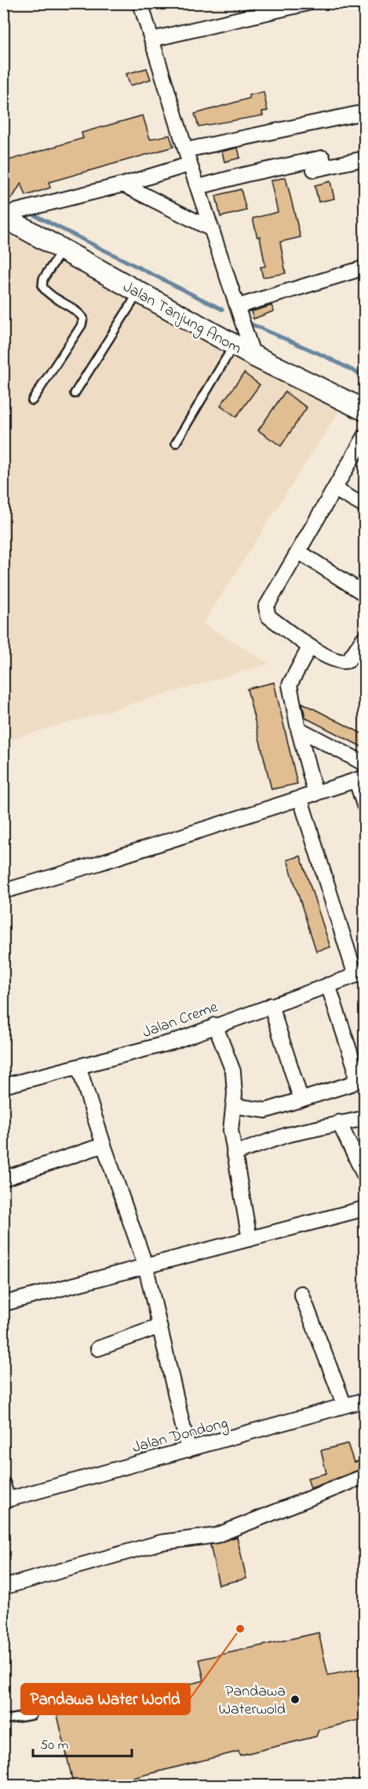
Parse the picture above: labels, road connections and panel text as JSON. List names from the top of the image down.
{
  "streets": {
    "main road": ["Jalan Tanjung Anom"],
    "street": ["Jalan Creme", "Jalan Dondong"]
  },
  "places": ["Pandawa Water World", "Pandawa Waterwold"],
  "scale_bar": "50 m"
}
